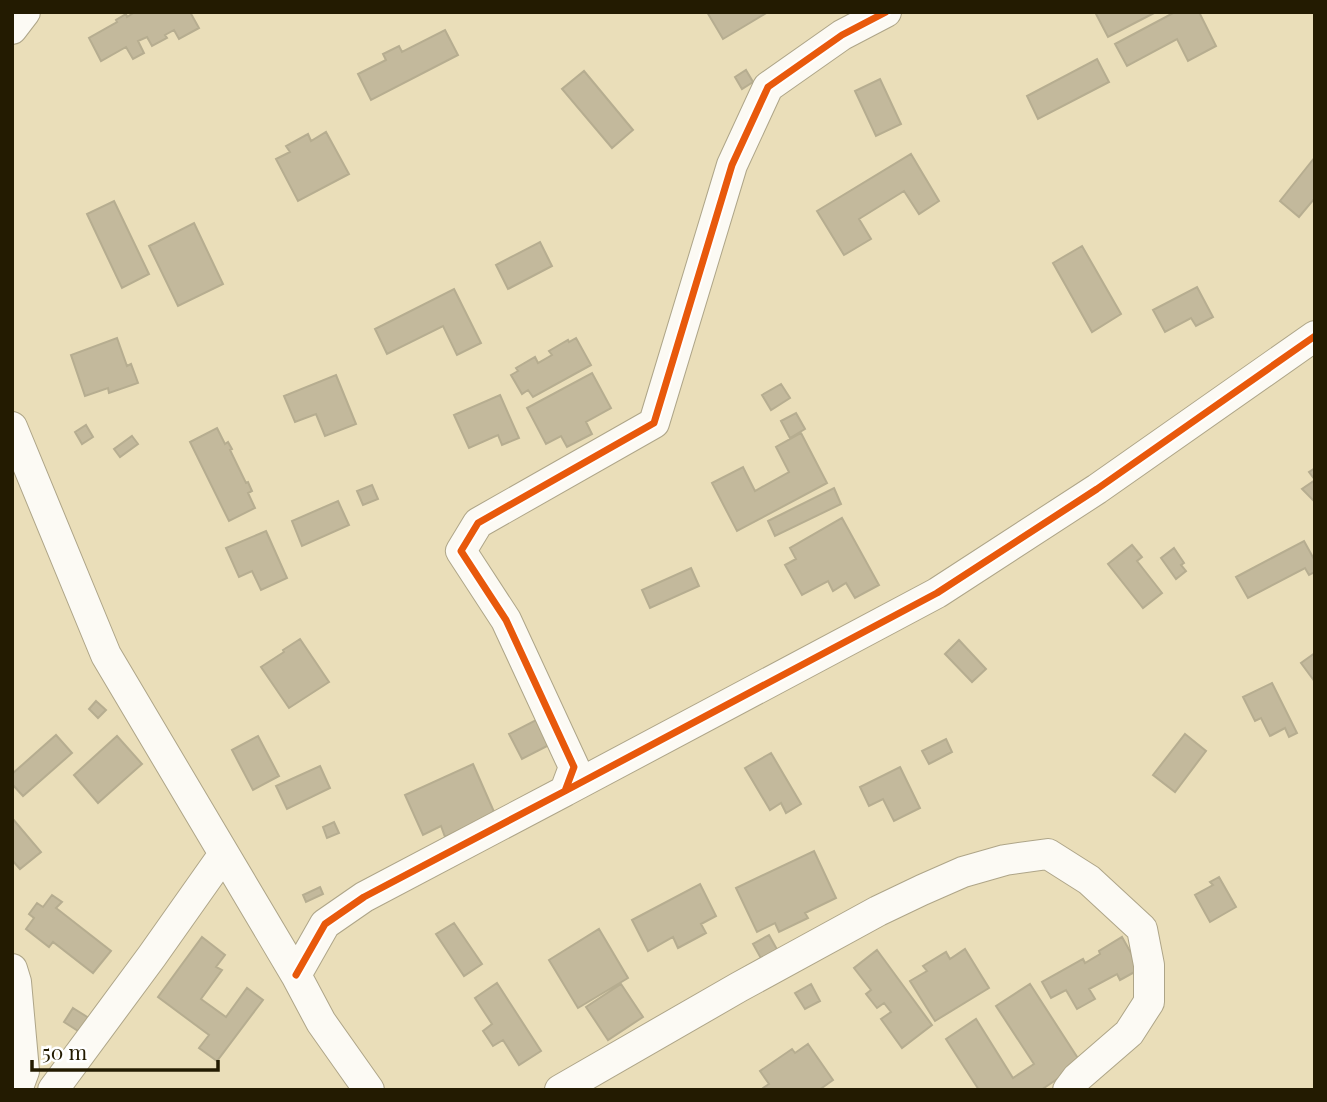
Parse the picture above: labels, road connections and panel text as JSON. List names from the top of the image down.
{
  "scale_bar": "50 m"
}
